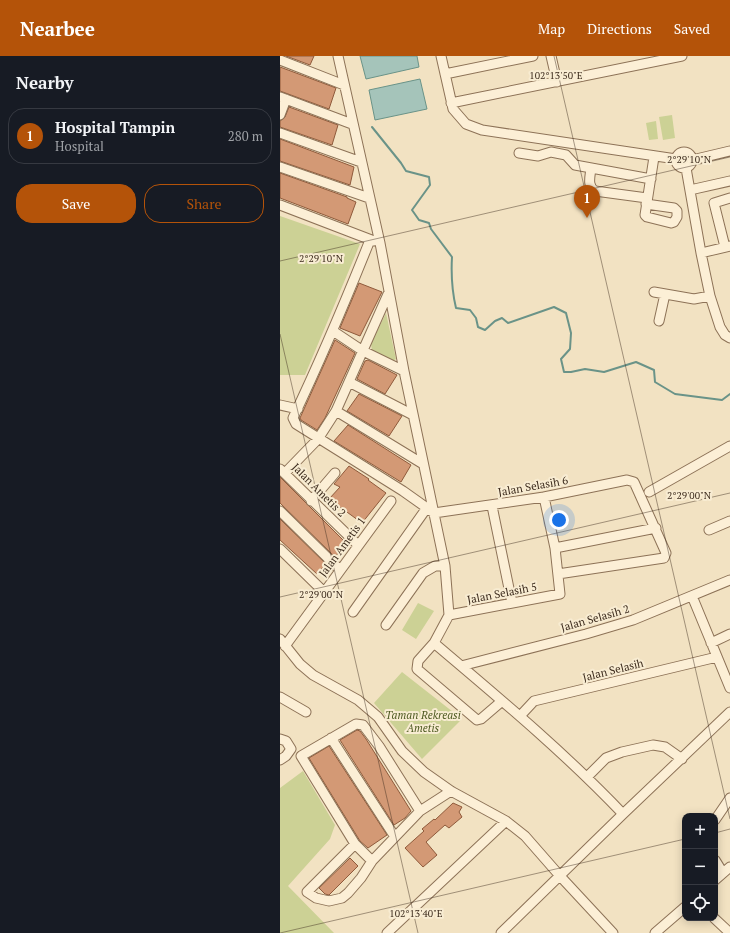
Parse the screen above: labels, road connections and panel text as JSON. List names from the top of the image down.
{
  "streets": {
    "street": [
      "Jalan Selasih 6",
      "Jalan Ametis 2",
      "Jalan Ametis 1",
      "Jalan Selasih 5",
      "Jalan Selasih 2",
      "Jalan Selasih"
    ]
  },
  "crossings": [
    ["Jalan Ametis 2", "Jalan Ametis 1"]
  ],
  "parks": ["Taman Rekreasi Ametis"],
  "page": {
    "header": "Nearbee",
    "nav": ["Map", "Directions", "Saved"],
    "heading": "Nearby",
    "list": [
      {
        "mark": "1",
        "name": "Hospital Tampin",
        "note": "Hospital",
        "value": "280 m"
      }
    ],
    "buttons": ["Save", "Share"],
    "pins": "1",
    "map_buttons": ["+", "−"]
  },
  "coordinates": [
    "102°13'50\"E",
    "2°29'10\"N",
    "2°29'00\"N",
    "102°13'40\"E"
  ]
}
